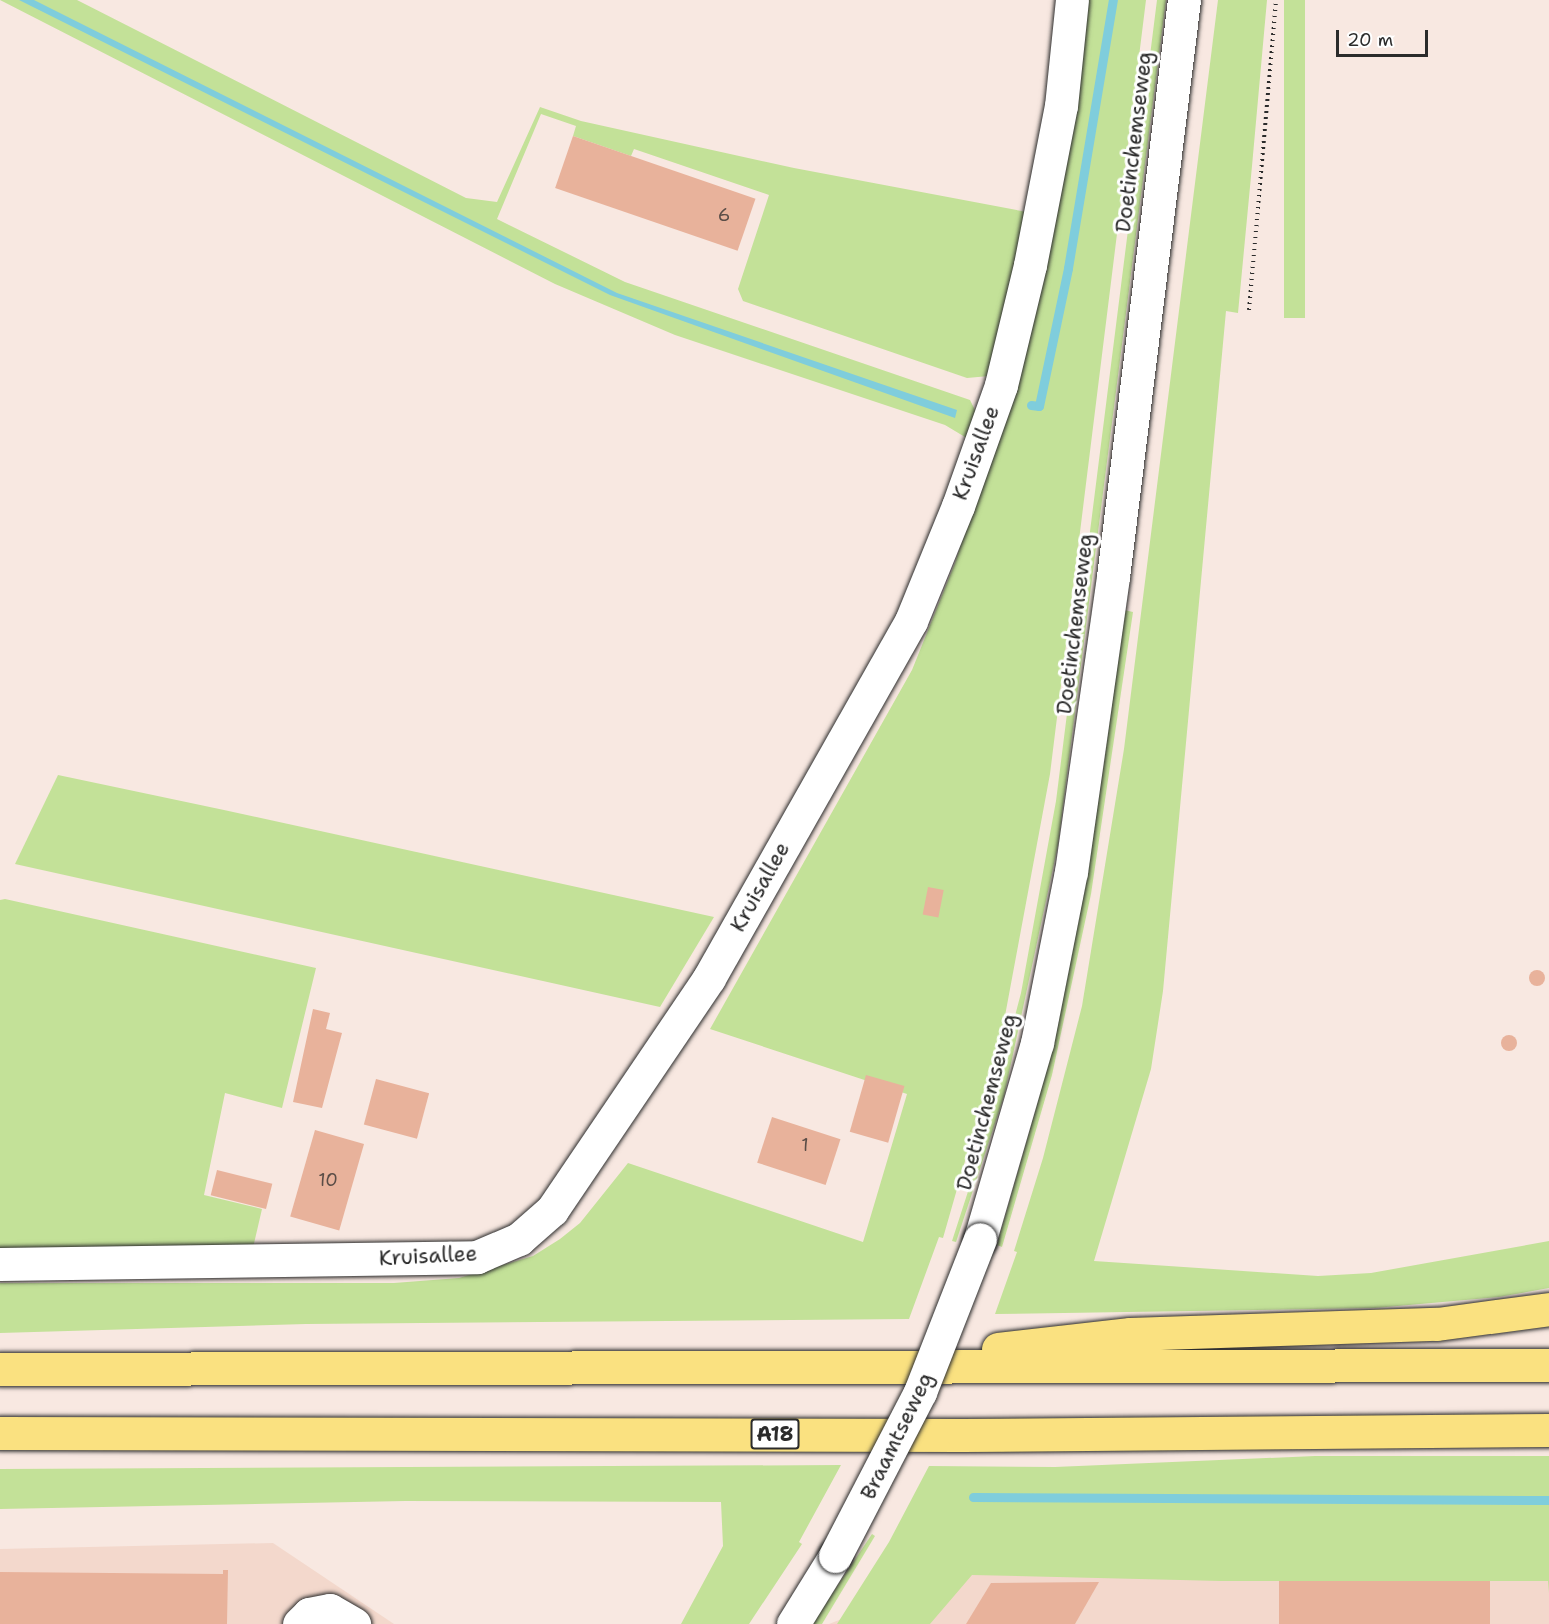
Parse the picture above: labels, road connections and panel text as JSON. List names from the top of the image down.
{
  "streets": {
    "highway": ["A18"],
    "street": ["Doetinchemseweg", "Kruisallee", "Braamtseweg"]
  },
  "crossings": [
    ["Doetinchemseweg", "Braamtseweg"]
  ],
  "house_numbers": ["6", "1", "10"],
  "scale_bar": "20 m"
}
